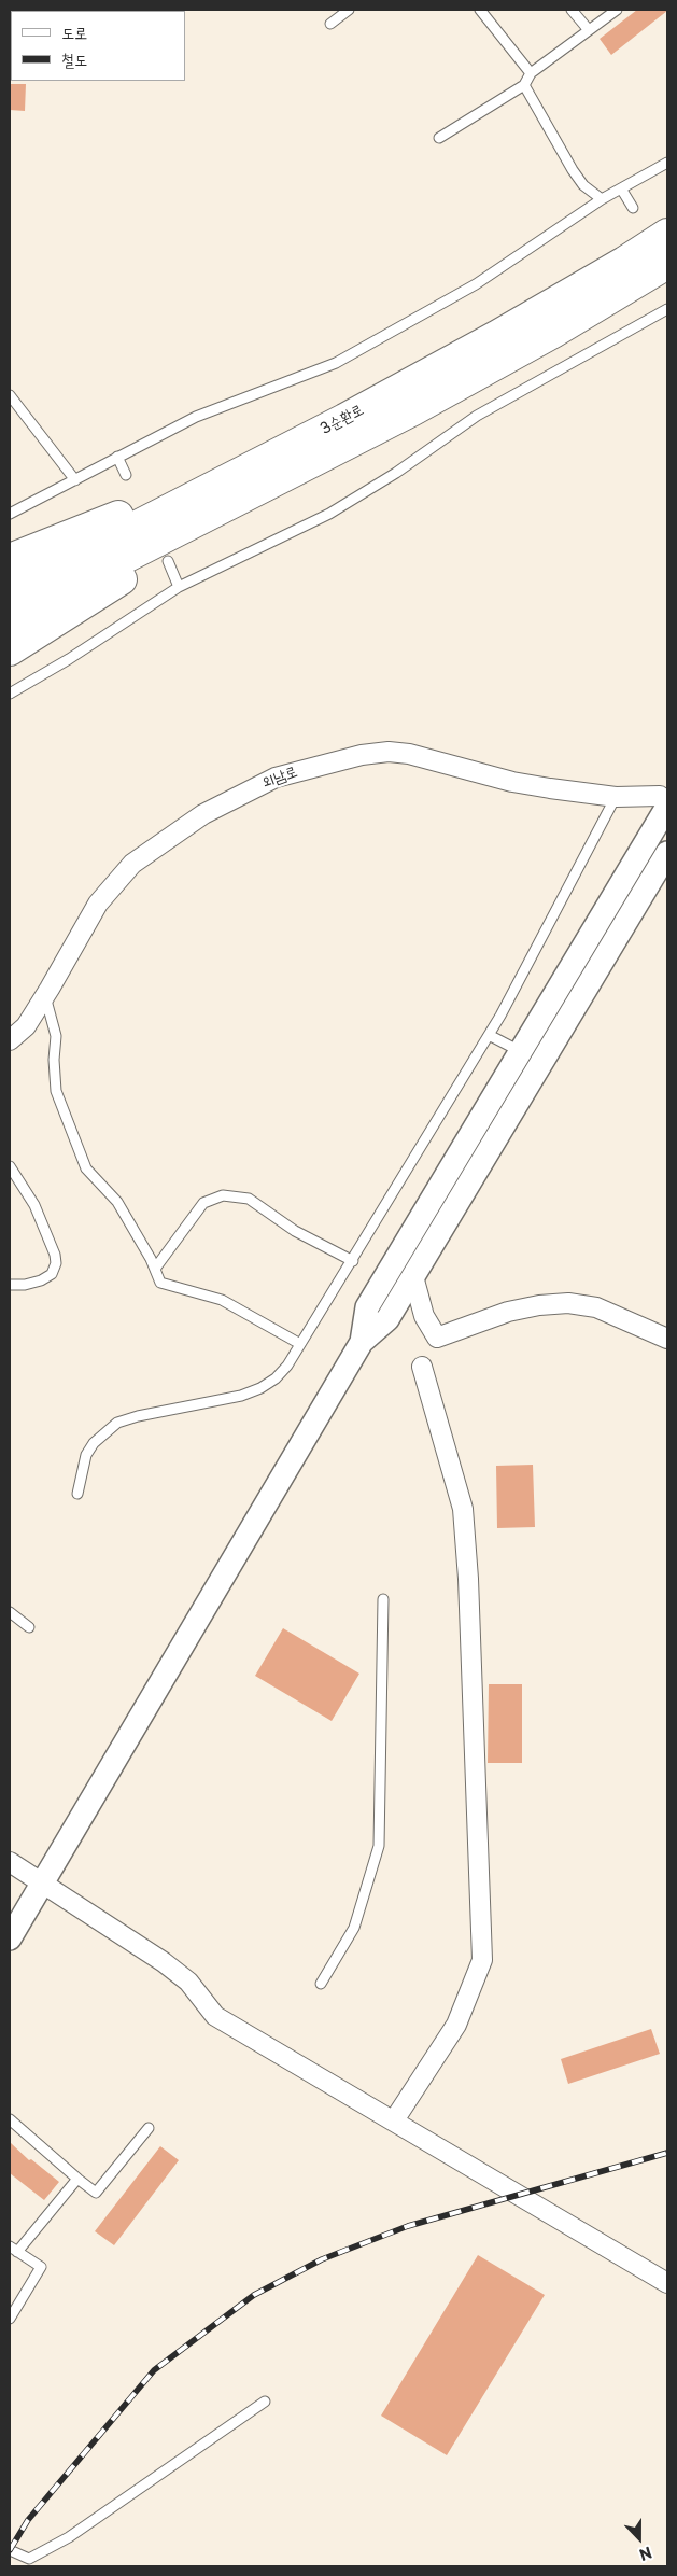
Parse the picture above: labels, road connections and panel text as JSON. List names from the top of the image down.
{
  "streets": {
    "highway": ["3순환로"],
    "street": ["외남로"]
  },
  "legend": ["도로", "철도"],
  "north": "bottom"
}
